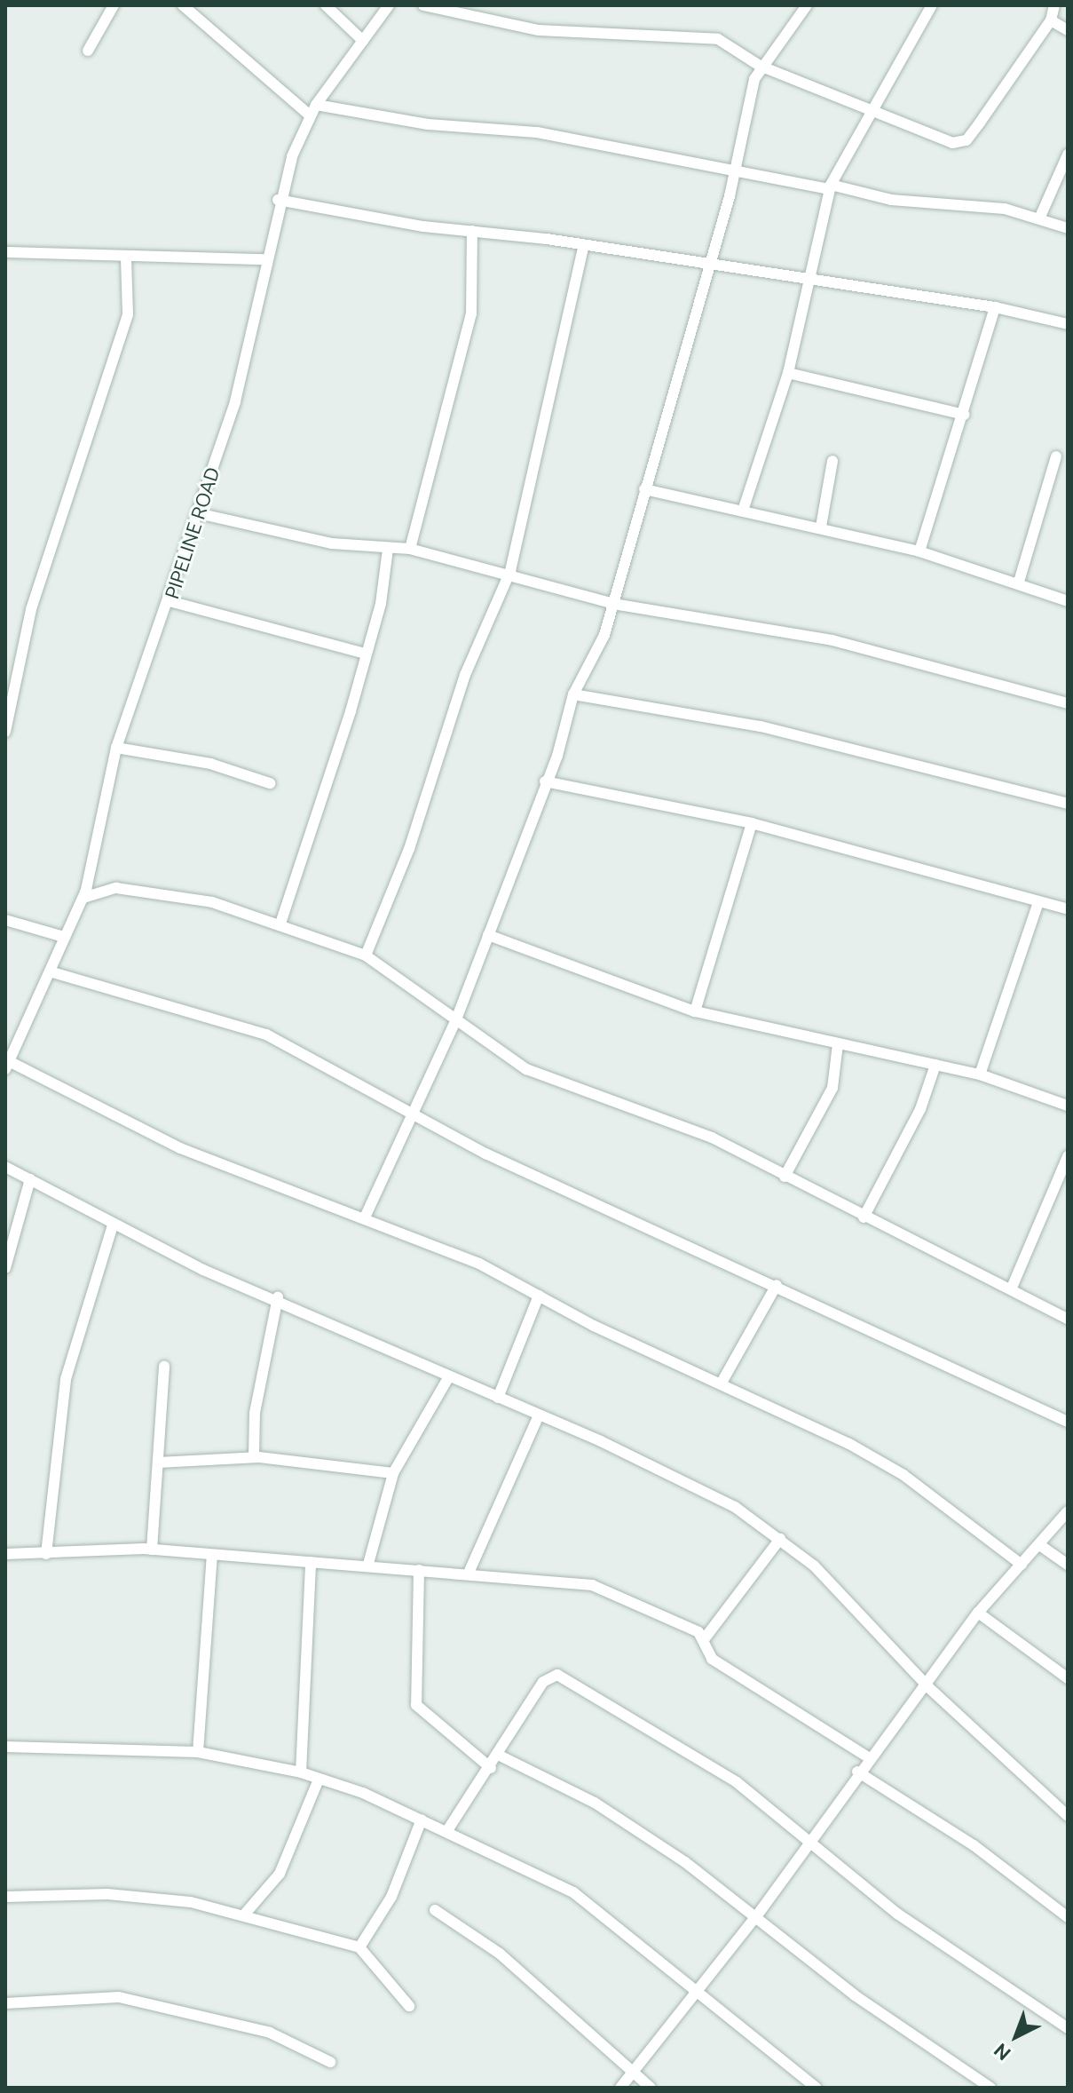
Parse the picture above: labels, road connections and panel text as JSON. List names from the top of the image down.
{
  "streets": {
    "street": ["PIPELINE ROAD"]
  },
  "north": "bottom left"
}
